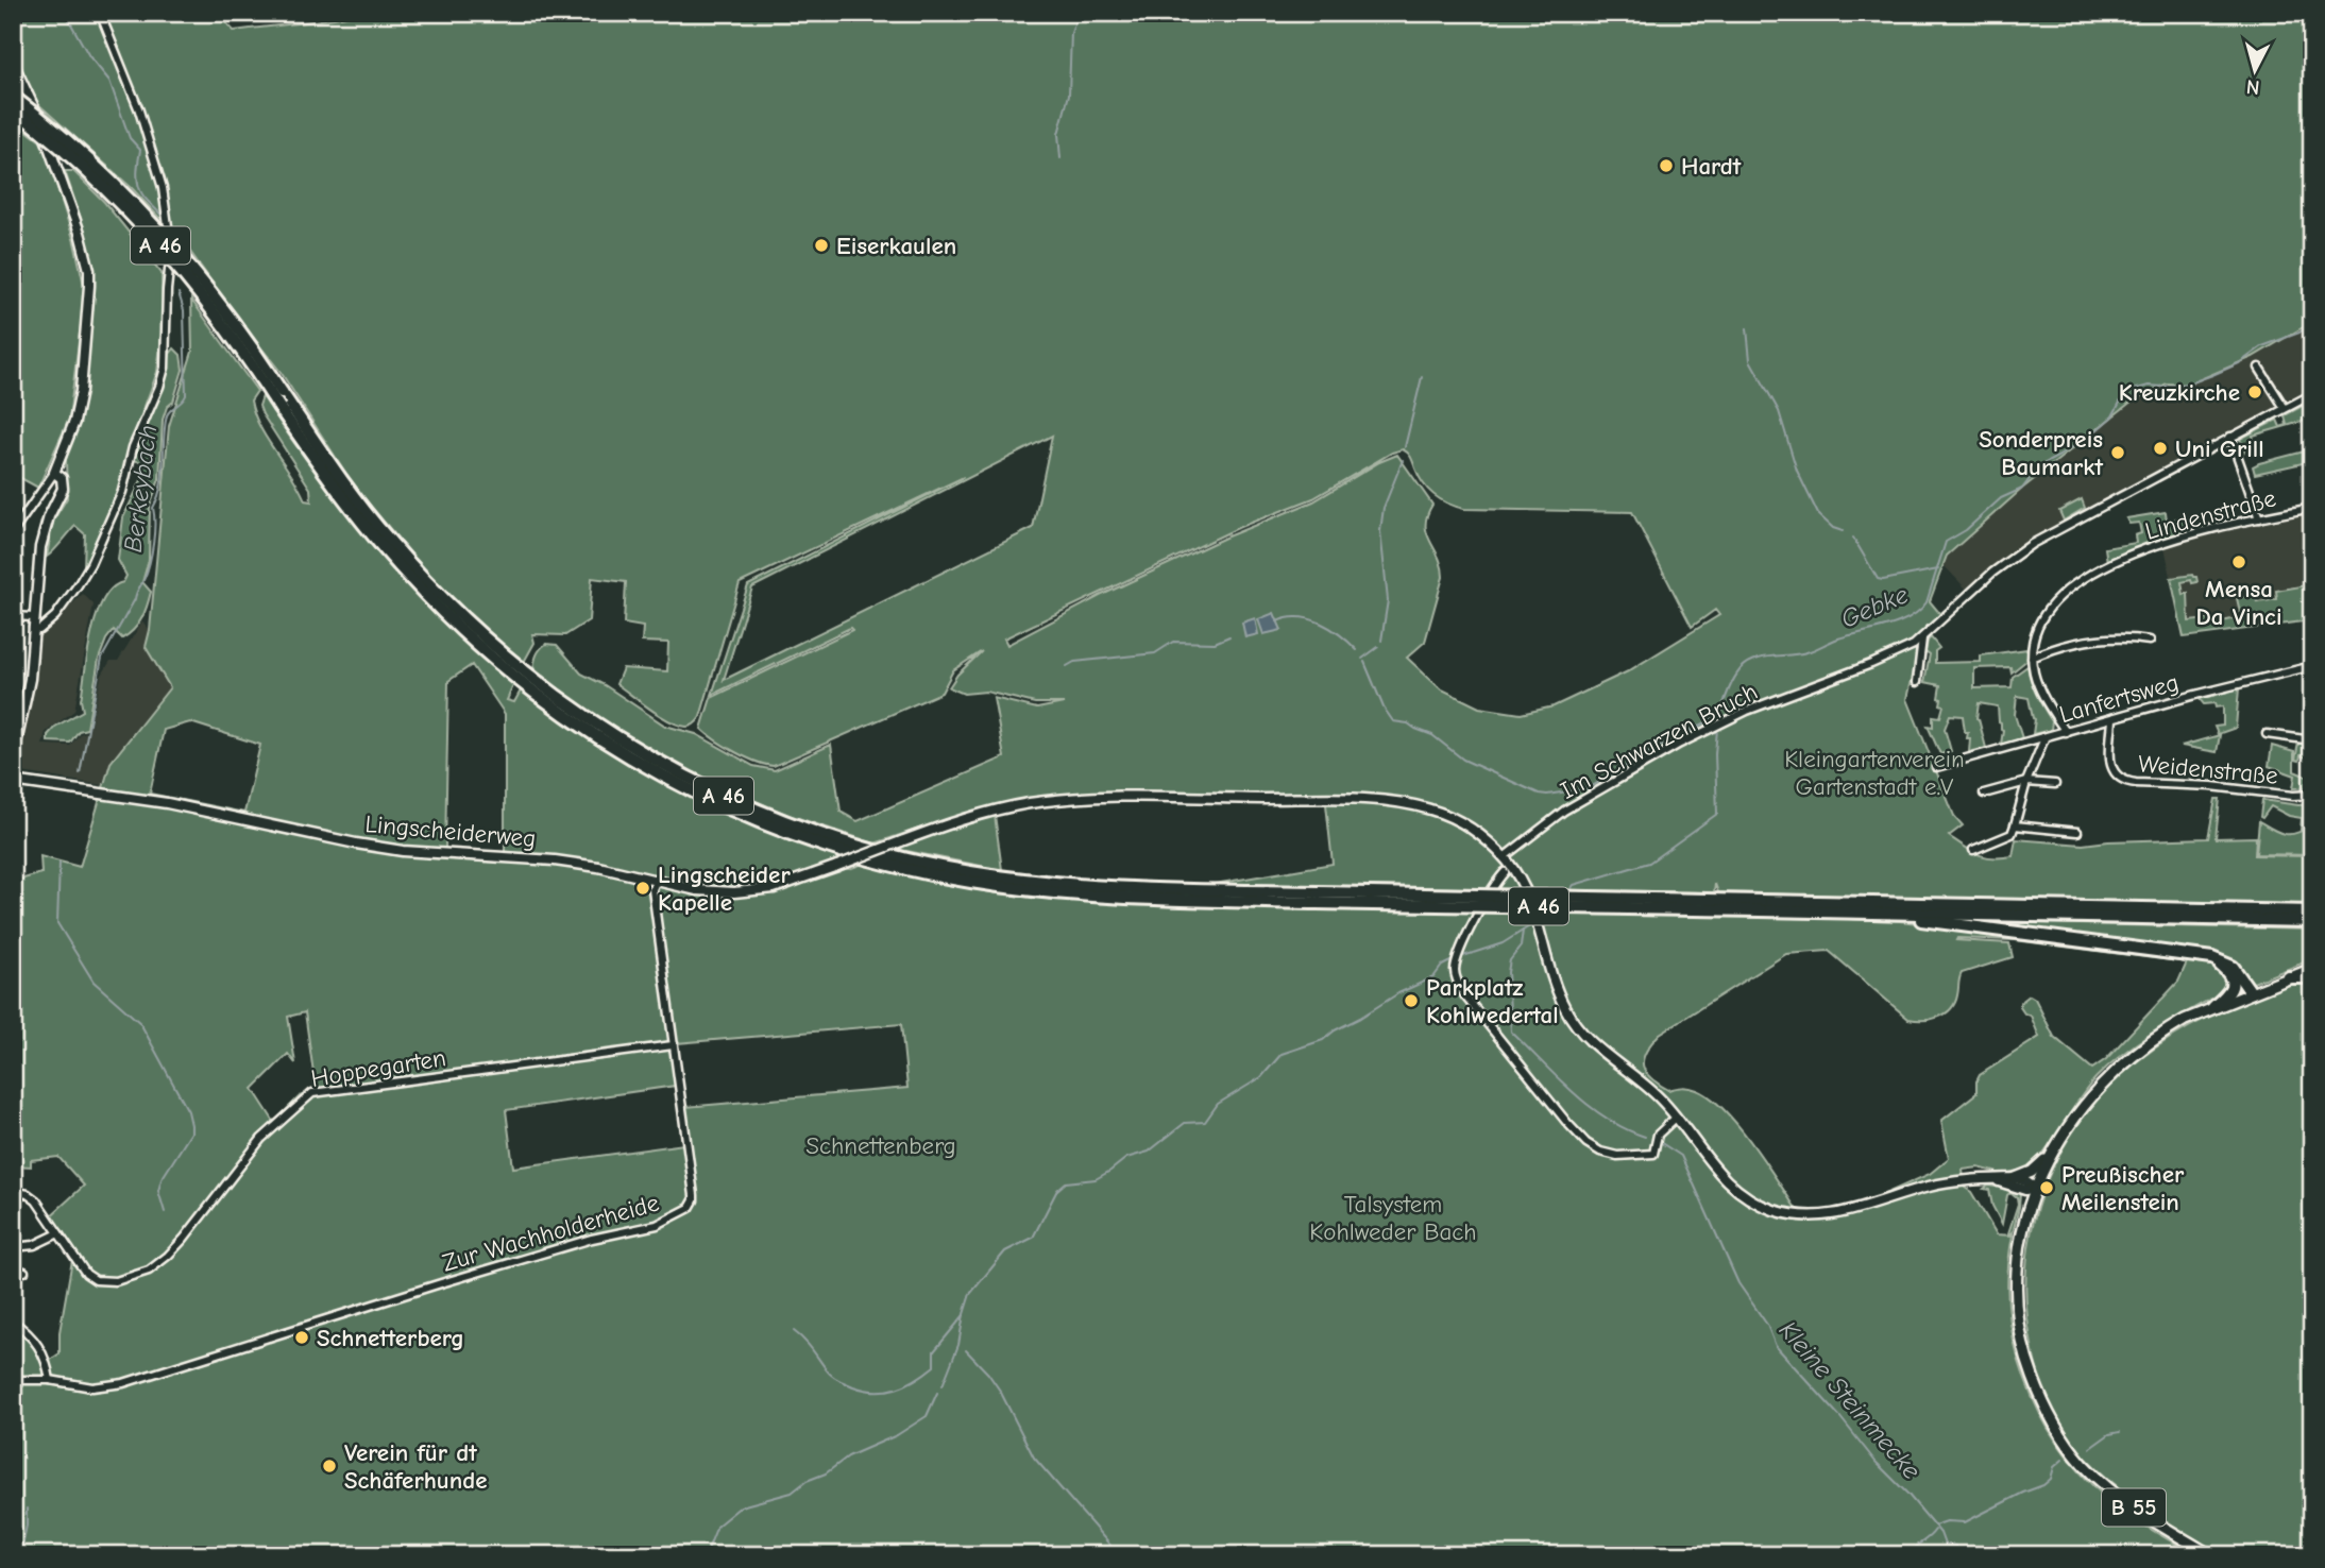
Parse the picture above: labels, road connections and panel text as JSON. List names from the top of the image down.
{
  "streets": {
    "highway": ["A 46"],
    "main road": ["B 55"],
    "street": [
      "Lindenstraße",
      "Lanfertsweg",
      "Im Schwarzen Bruch",
      "Weidenstraße",
      "Lingscheiderweg",
      "Hoppegarten",
      "Zur Wachholderheide"
    ]
  },
  "crossings": [
    ["Lanfertsweg", "Weidenstraße"],
    ["Im Schwarzen Bruch", "Lingscheiderweg"],
    ["Lingscheiderweg", "Zur Wachholderheide"],
    ["Hoppegarten", "Zur Wachholderheide"]
  ],
  "water": ["Berkeybach", "Gebke", "Kleine Steinmecke"],
  "parks": ["Kleingartenverein Gartenstadt e.V", "Schnettenberg", "Talsystem Kohlweder Bach"],
  "places": [
    "Hardt",
    "Eiserkaulen",
    "Kreuzkirche",
    "Uni Grill",
    "Sonderpreis Baumarkt",
    "Mensa Da Vinci",
    "Lingscheider Kapelle",
    "Parkplatz Kohlwedertal",
    "Preußischer Meilenstein",
    "Schnetterberg",
    "Verein für dt Schäferhunde"
  ],
  "north": "bottom"
}
